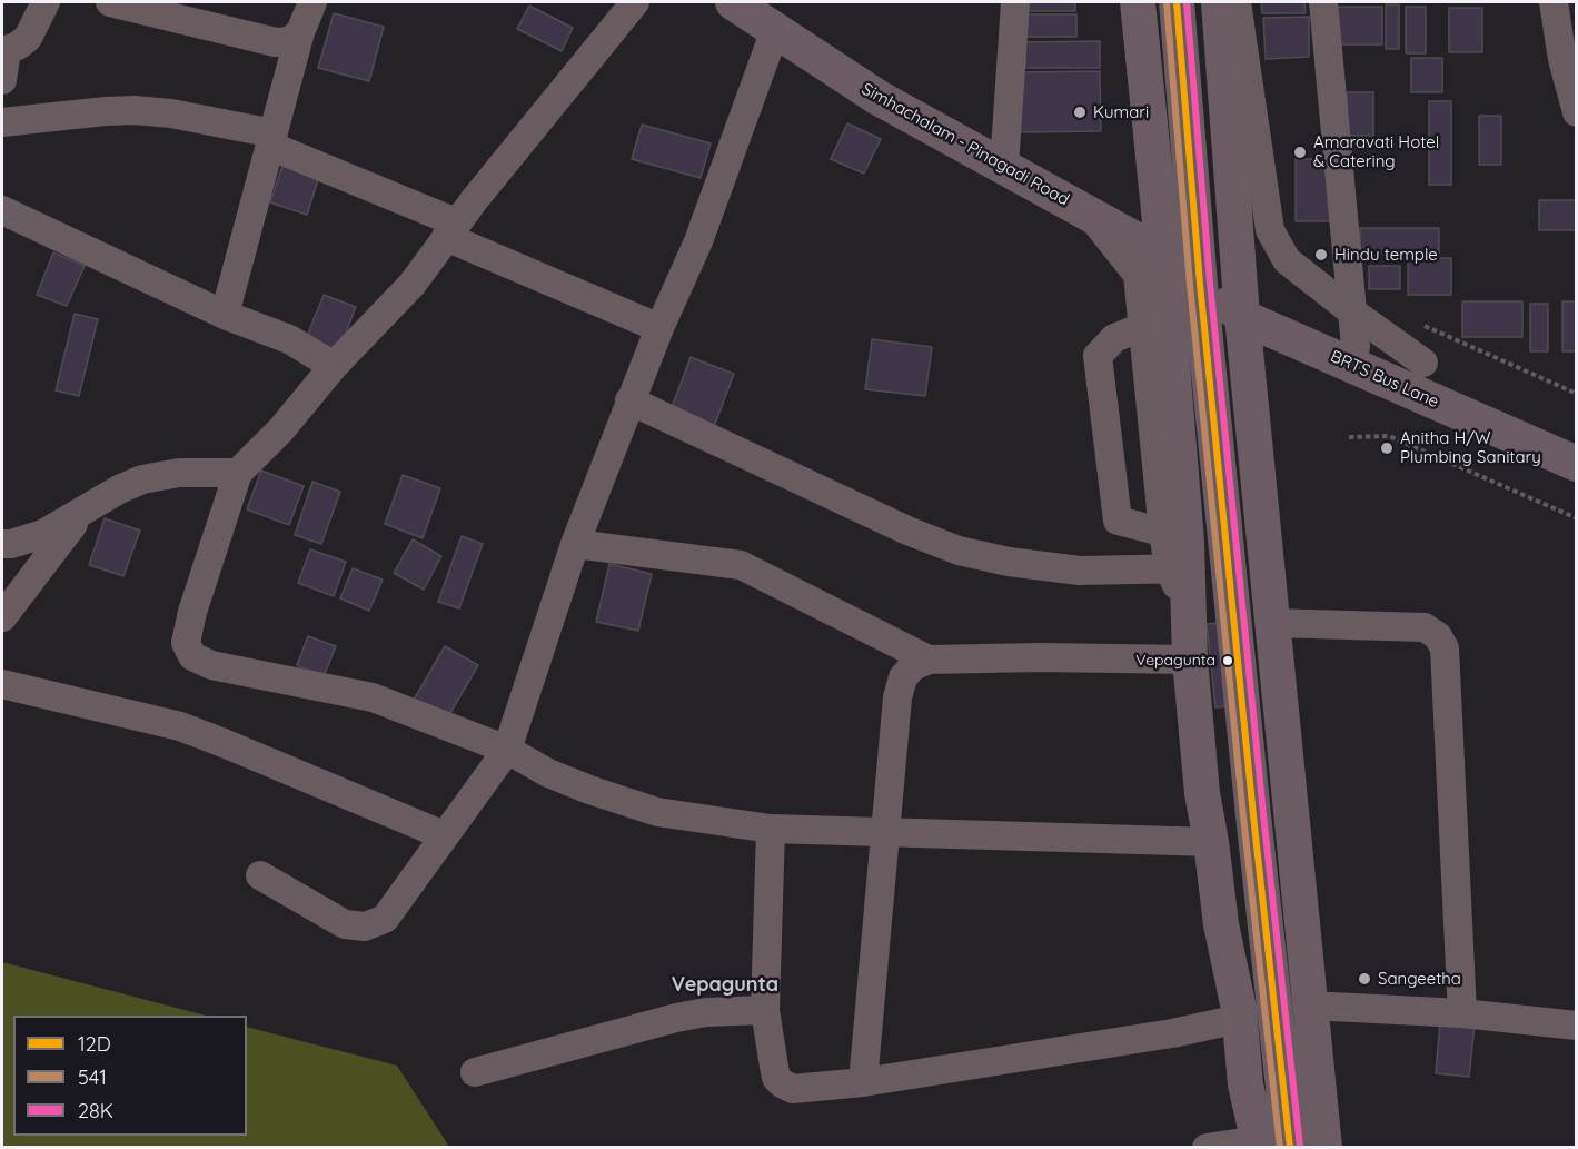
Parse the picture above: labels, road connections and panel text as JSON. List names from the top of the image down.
{
  "streets": {
    "main road": ["Simhachalam - Pinagadi Road", "BRTS Bus Lane"]
  },
  "crossings": [
    ["Simhachalam - Pinagadi Road", "BRTS Bus Lane"]
  ],
  "districts": ["Vepagunta"],
  "places": [
    "Kumari",
    "Amaravati Hotel & Catering",
    "Hindu temple",
    "Anitha H/W Plumbing Sanitary",
    "Vepagunta",
    "Sangeetha"
  ],
  "lines": ["transit line 12D", "transit line 28K", "transit line 541"],
  "legend": ["12D", "541", "28K"]
}
